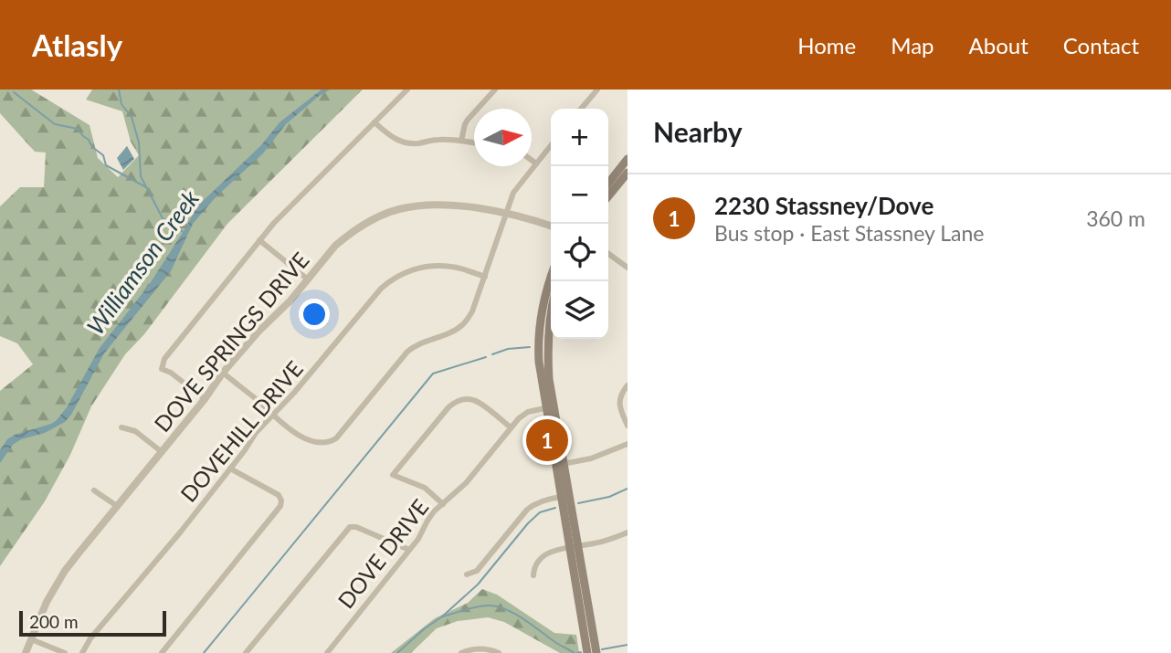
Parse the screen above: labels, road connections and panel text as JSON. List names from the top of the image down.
{
  "streets": {
    "street": ["DOVE SPRINGS DRIVE", "DOVEHILL DRIVE", "DOVE DRIVE"]
  },
  "water": ["Williamson Creek"],
  "scale_bar": "200 m",
  "north": "right",
  "page": {
    "header": "Atlasly",
    "nav": [
      "Home",
      "Map",
      "About",
      "Contact"
    ],
    "heading": "Nearby",
    "map_buttons": ["+", "−"],
    "list": [
      {
        "mark": "1",
        "name": "2230 Stassney/Dove",
        "note": "Bus stop · East Stassney Lane",
        "value": "360 m"
      }
    ],
    "pins": "1",
    "scale": "200 m"
  }
}
